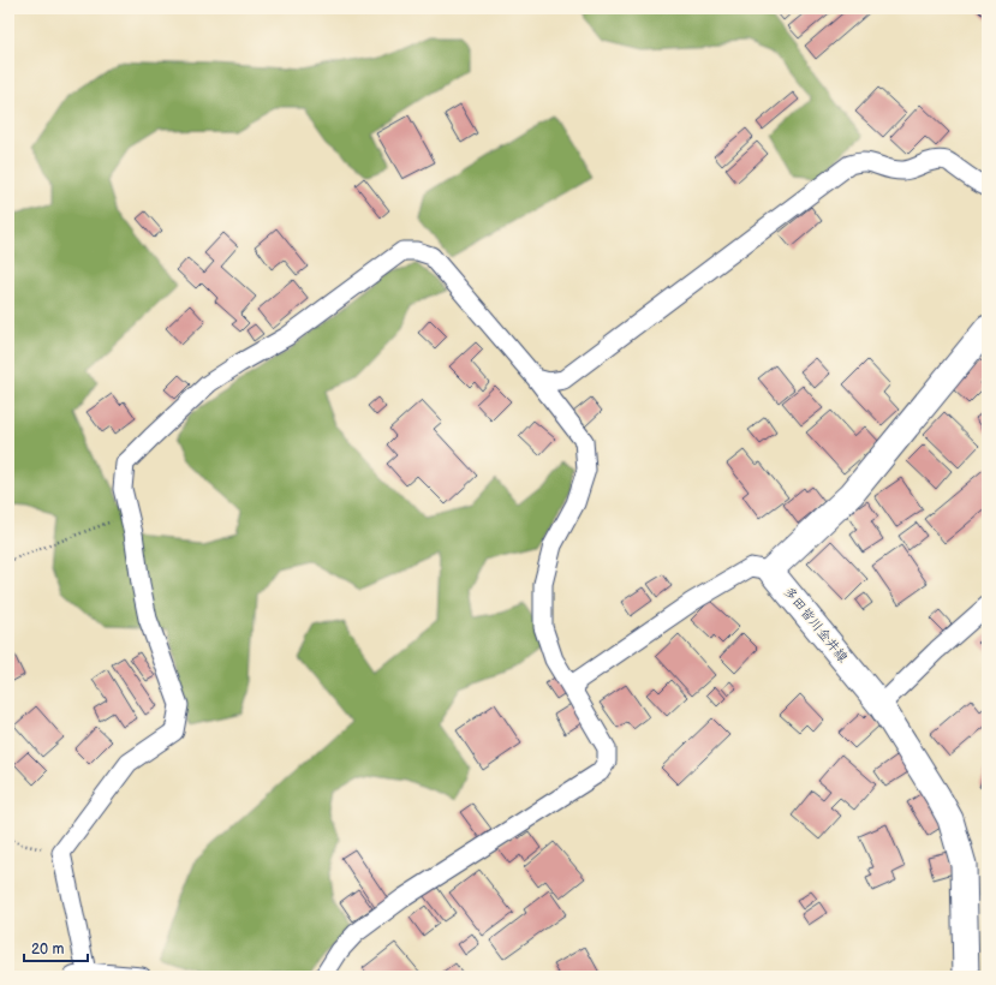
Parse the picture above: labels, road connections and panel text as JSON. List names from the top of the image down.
{
  "streets": {
    "main road": ["多田皆川金井線"]
  },
  "scale_bar": "20 m"
}
